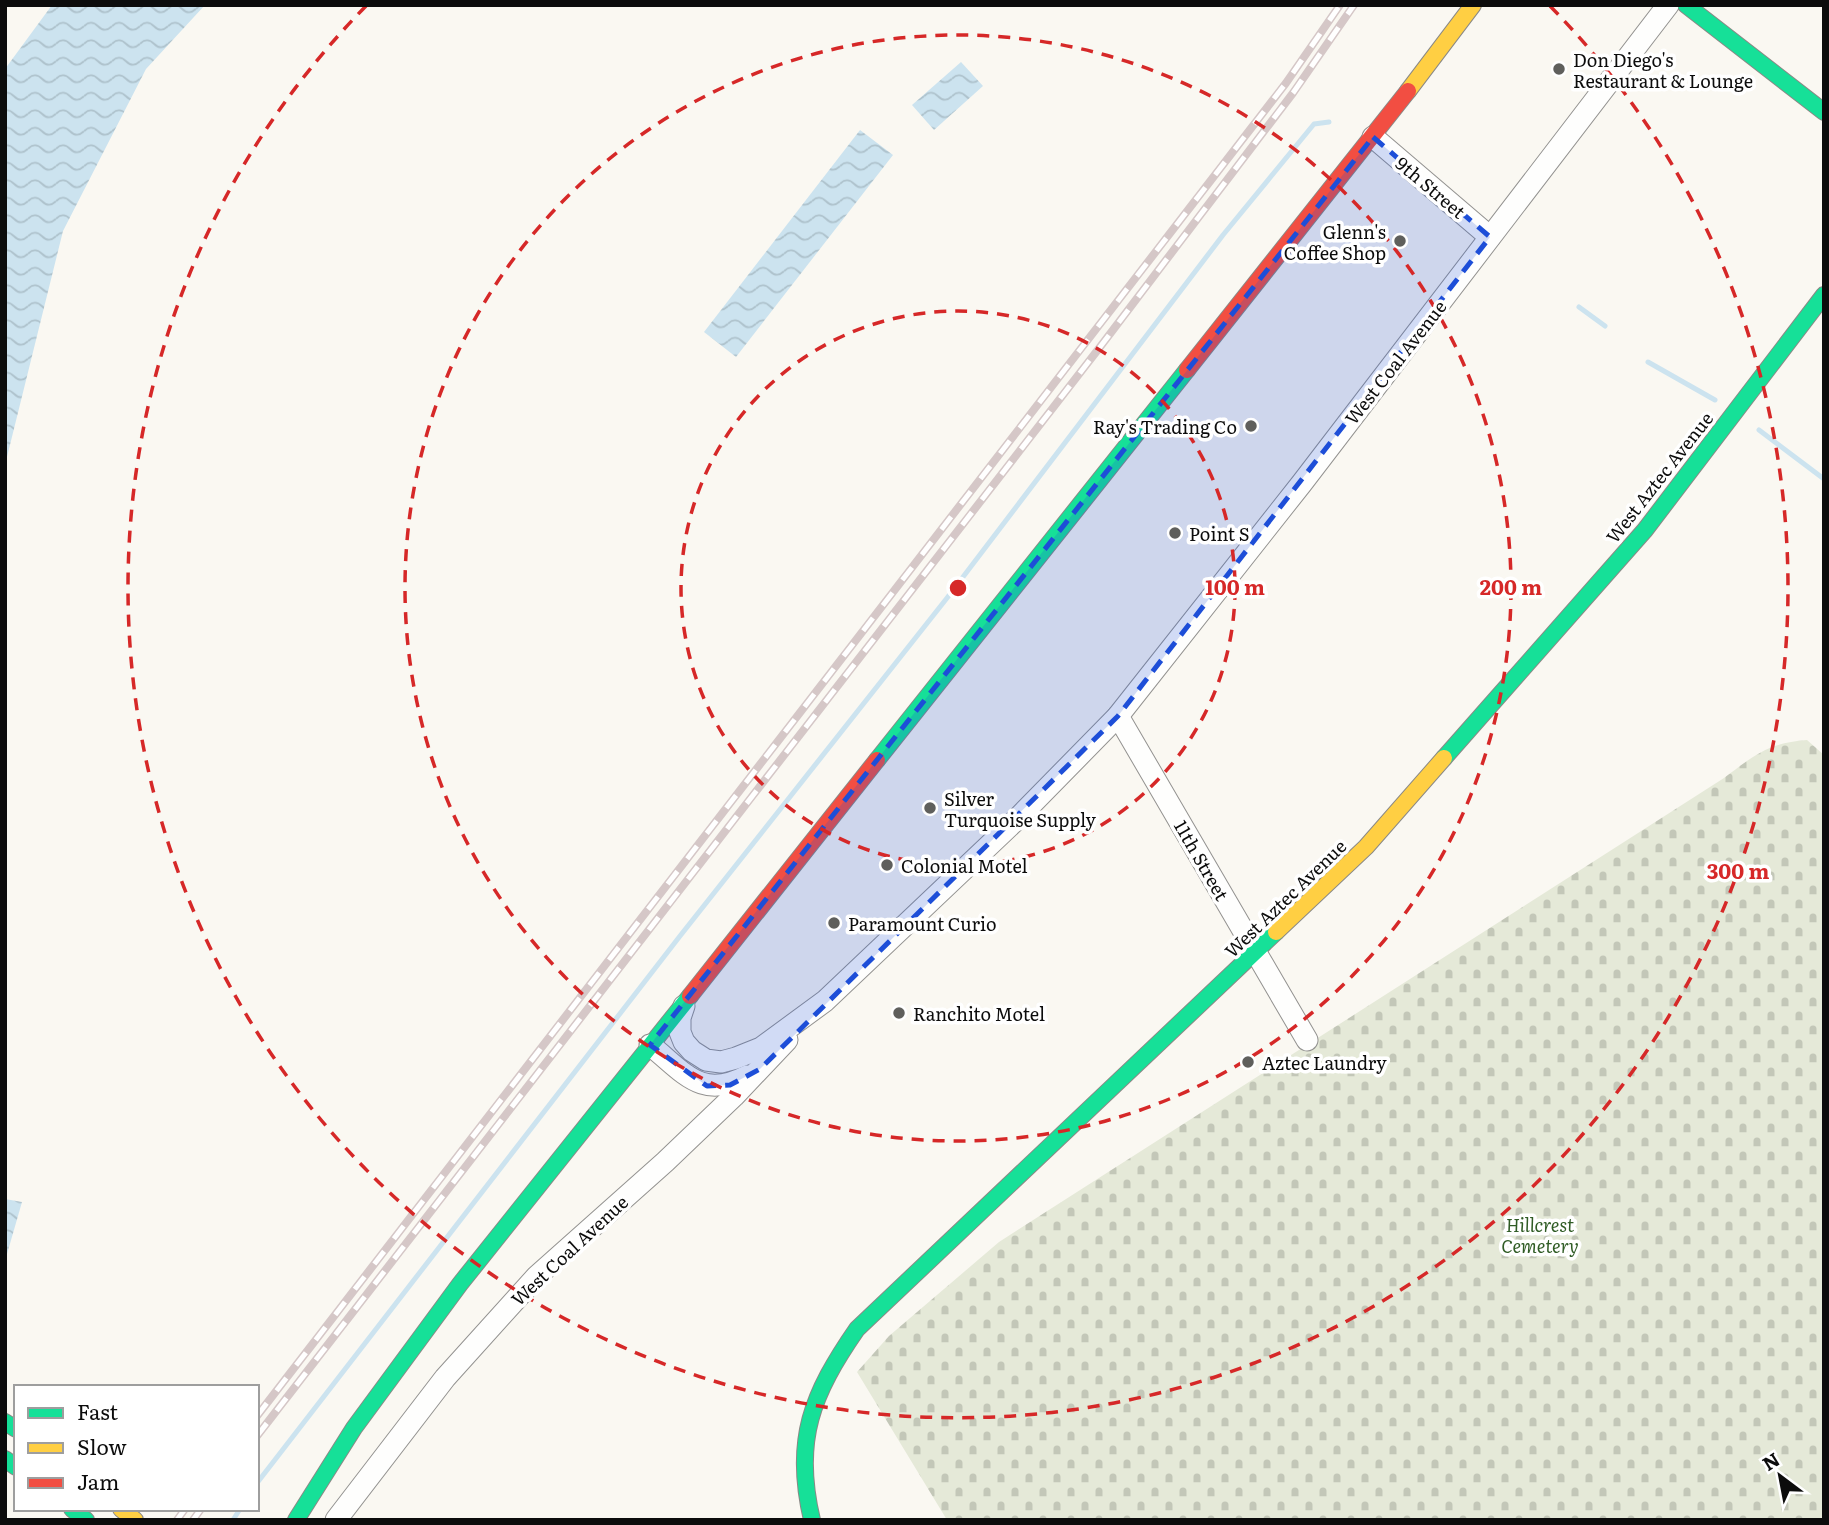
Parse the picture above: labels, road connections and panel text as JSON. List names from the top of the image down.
{
  "streets": {
    "main road": ["West Aztec Avenue"],
    "street": ["9th Street", "West Coal Avenue", "11th Street"]
  },
  "crossings": [
    ["9th Street", "West Coal Avenue"],
    ["West Coal Avenue", "11th Street"],
    ["West Aztec Avenue", "11th Street"]
  ],
  "parks": ["Hillcrest Cemetery"],
  "places": [
    "Don Diego's Restaurant & Lounge",
    "Glenn's Coffee Shop",
    "Ray's Trading Co",
    "Point S",
    "Silver Turquoise Supply",
    "Colonial Motel",
    "Paramount Curio",
    "Ranchito Motel",
    "Aztec Laundry"
  ],
  "legend": ["Fast", "Slow", "Jam"],
  "north": "top left",
  "rings": ["100 m", "200 m", "300 m"]
}
